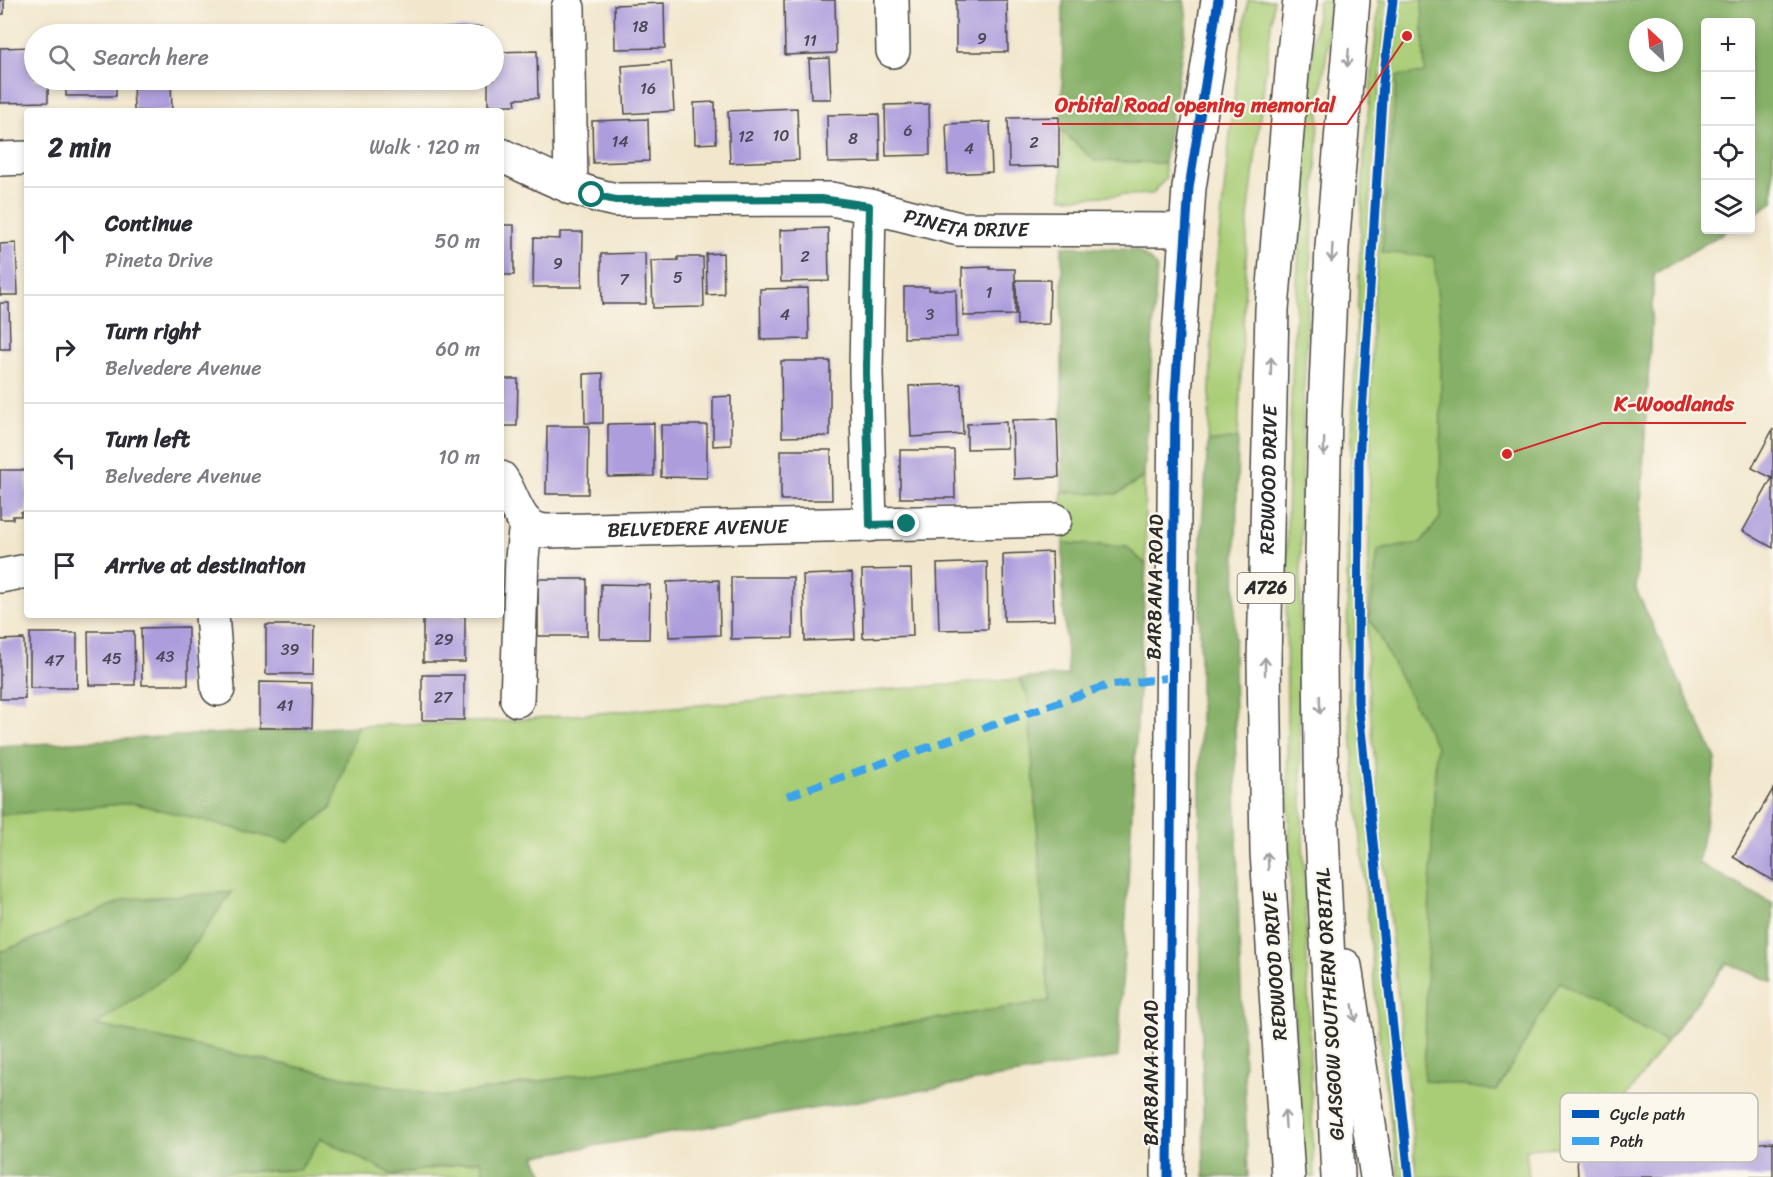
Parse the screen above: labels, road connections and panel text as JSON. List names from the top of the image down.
{
  "streets": {
    "main road": [
      "PINETA DRIVE",
      "REDWOOD DRIVE",
      "BELVEDERE AVENUE",
      "BARBANA ROAD",
      "A726",
      "GLASGOW SOUTHERN ORBITAL"
    ]
  },
  "crossings": [
    ["PINETA DRIVE", "BARBANA ROAD"],
    ["A726", "GLASGOW SOUTHERN ORBITAL"]
  ],
  "places": ["Orbital Road opening memorial", "K-Woodlands"],
  "house_numbers": [
    "18",
    "9",
    "11",
    "16",
    "6",
    "10",
    "12",
    "8",
    "14",
    "2",
    "4",
    "2",
    "9",
    "5",
    "7",
    "1",
    "4",
    "3",
    "29",
    "39",
    "43",
    "45",
    "47",
    "27",
    "41"
  ],
  "legend": ["Cycle path", "Path"],
  "north": "top left",
  "page": {
    "map_buttons": ["+", "−"],
    "search": "Search here",
    "heading": ["2 min", "Walk · 120 m"],
    "list": [
      ["Continue", "Pineta Drive", "50 m"],
      ["Turn right", "Belvedere Avenue", "60 m"],
      ["Turn left", "Belvedere Avenue", "10 m"],
      "Arrive at destination"
    ]
  }
}
